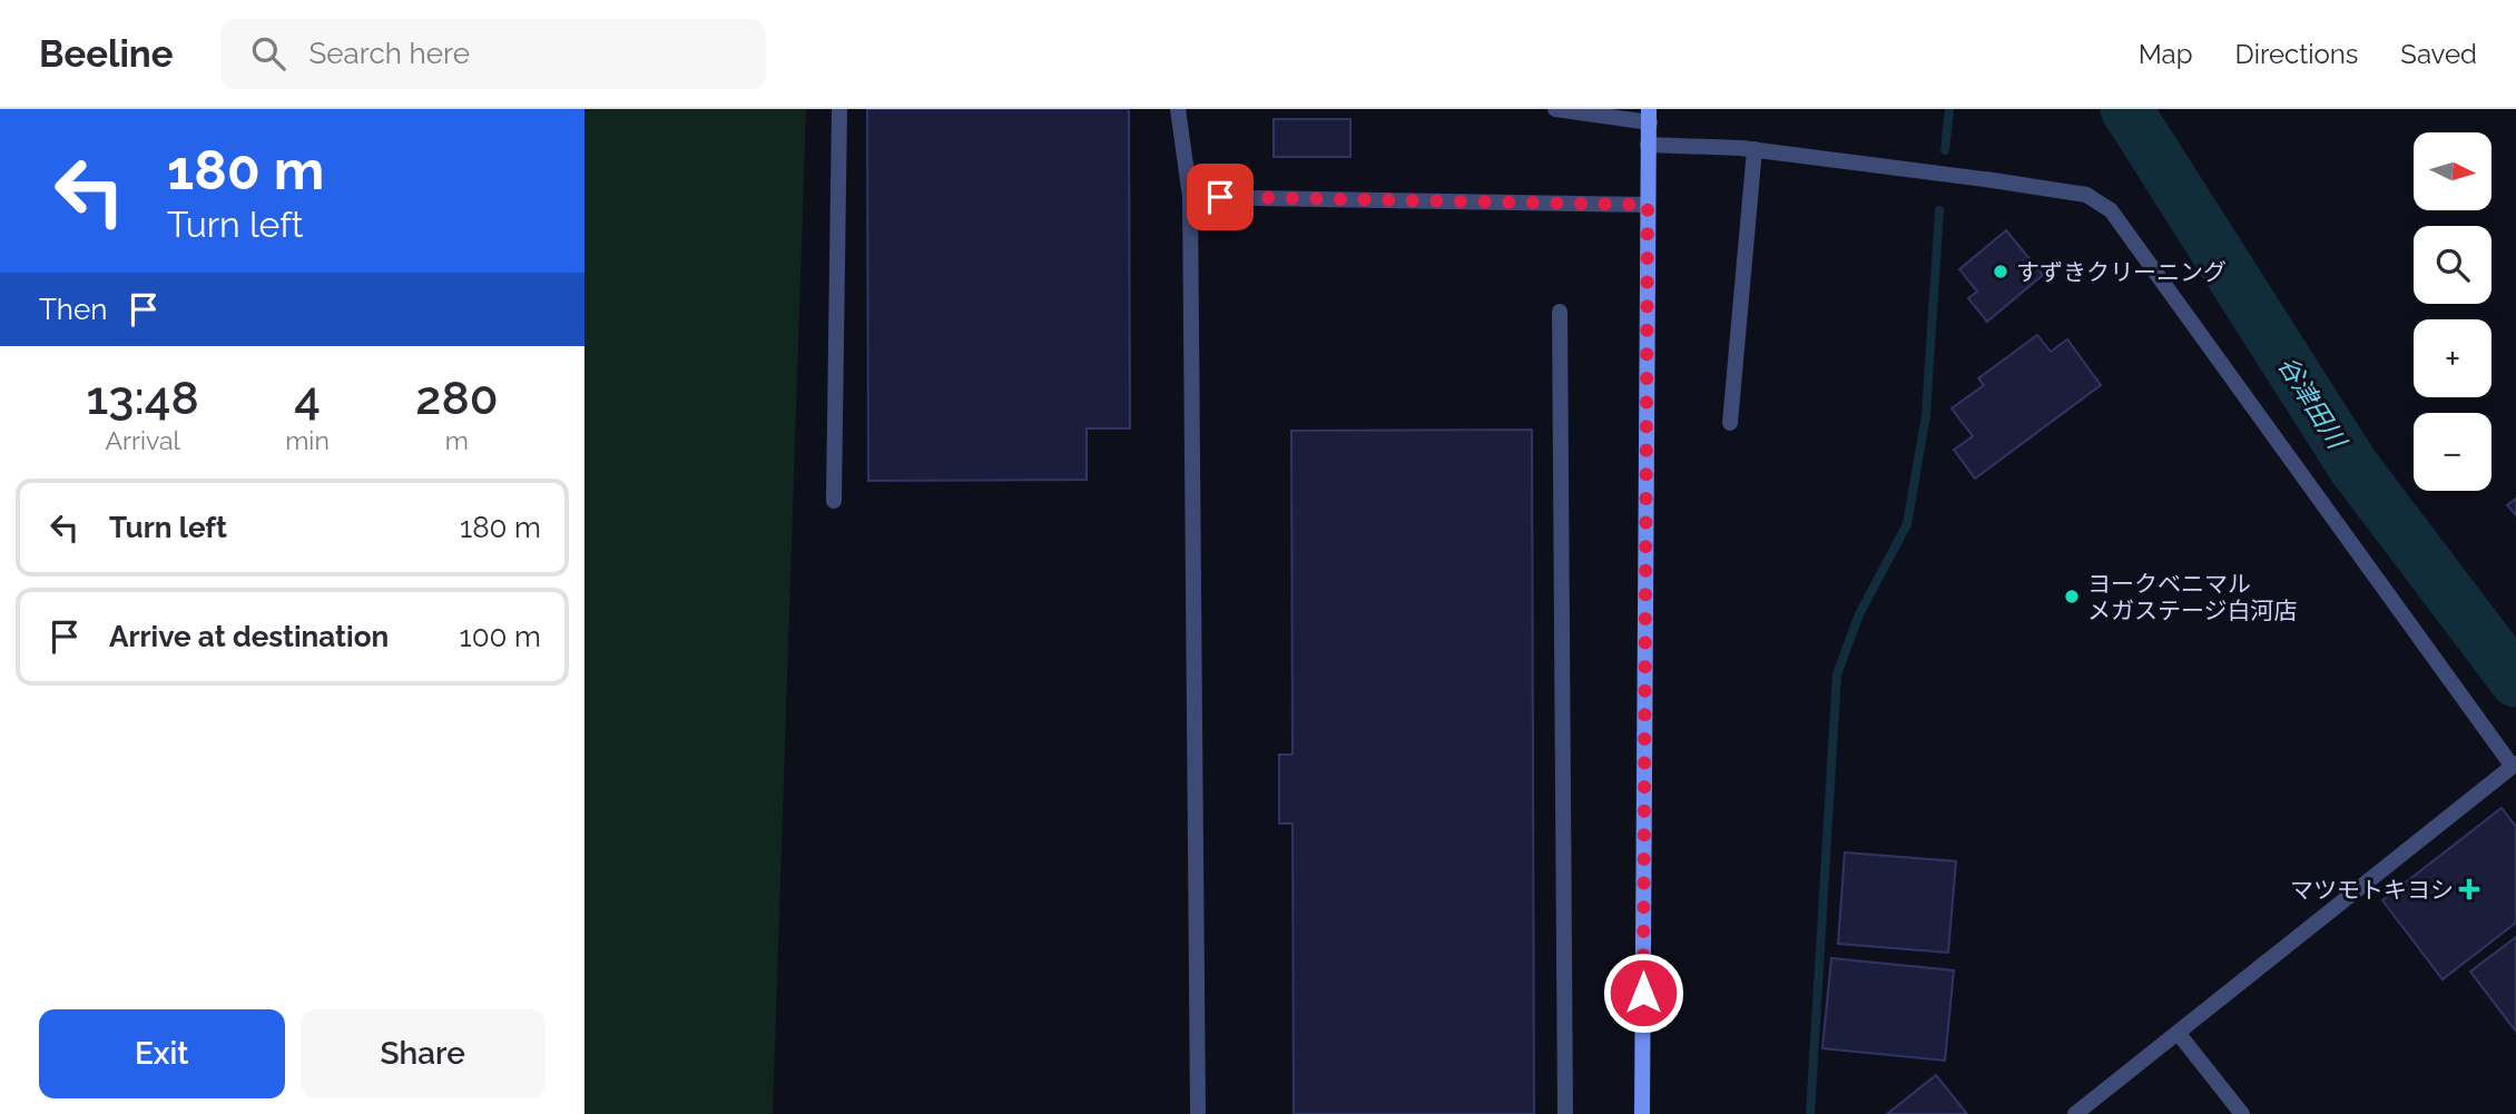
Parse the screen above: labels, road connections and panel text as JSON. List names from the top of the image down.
{
  "water": ["谷津田川"],
  "places": {
    "other": ["すずきクリーニング", "ヨークベニマル メガステージ白河店"],
    "health": ["マツモトキヨシ"]
  },
  "north": "right",
  "page": {
    "header": "Beeline",
    "search": "Search here",
    "nav": ["Map", "Directions", "Saved"],
    "turn": ["180 m", "Turn left"],
    "map_buttons": ["+", "−"],
    "then": "Then",
    "eta": [
      "13:48",
      "Arrival",
      "4",
      "min",
      "280",
      "m"
    ],
    "list": [
      {
        "name": "Turn left",
        "value": "180 m"
      },
      {
        "name": "Arrive at destination",
        "value": "100 m"
      }
    ],
    "buttons": ["Exit", "Share"]
  }
}
